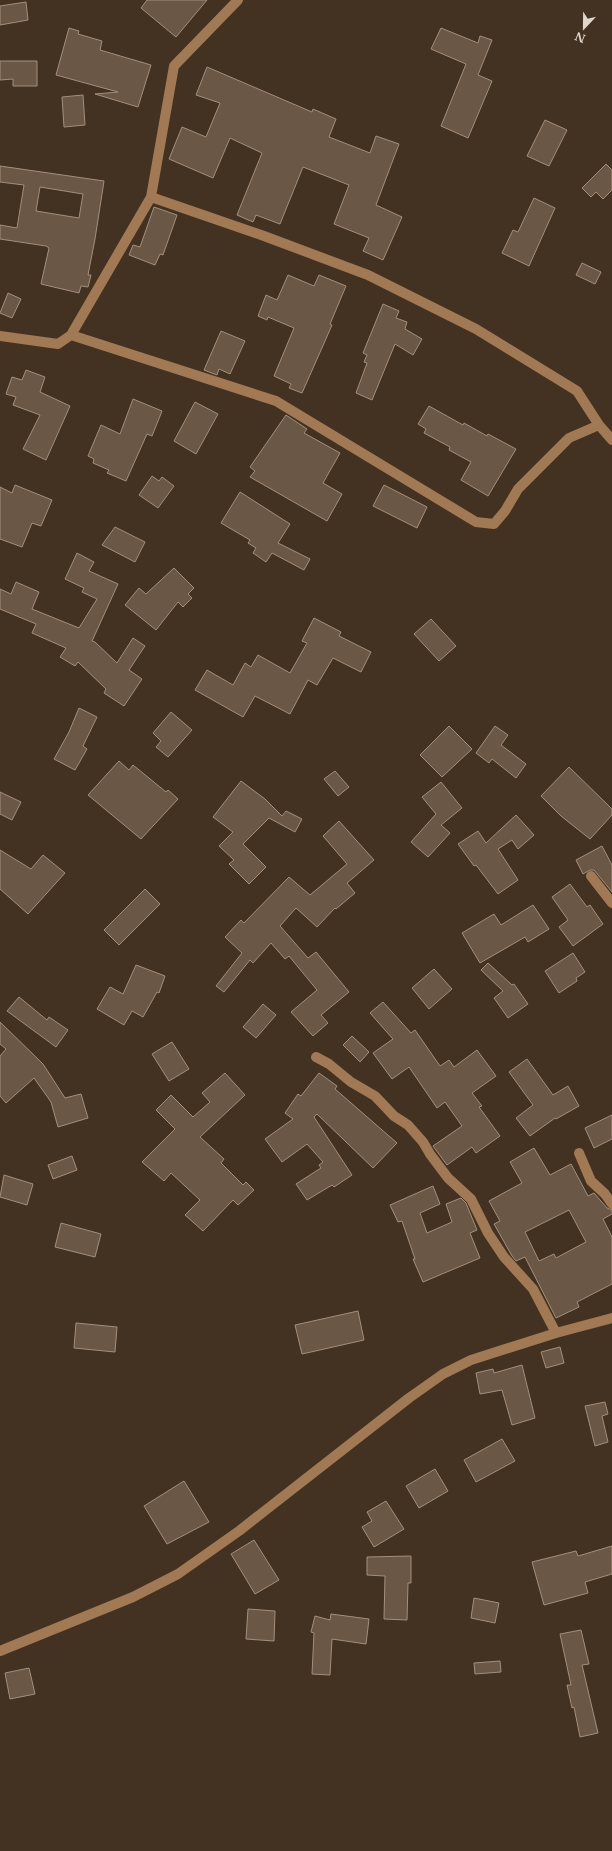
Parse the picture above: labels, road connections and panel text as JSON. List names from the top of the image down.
{
  "north": "bottom"
}
